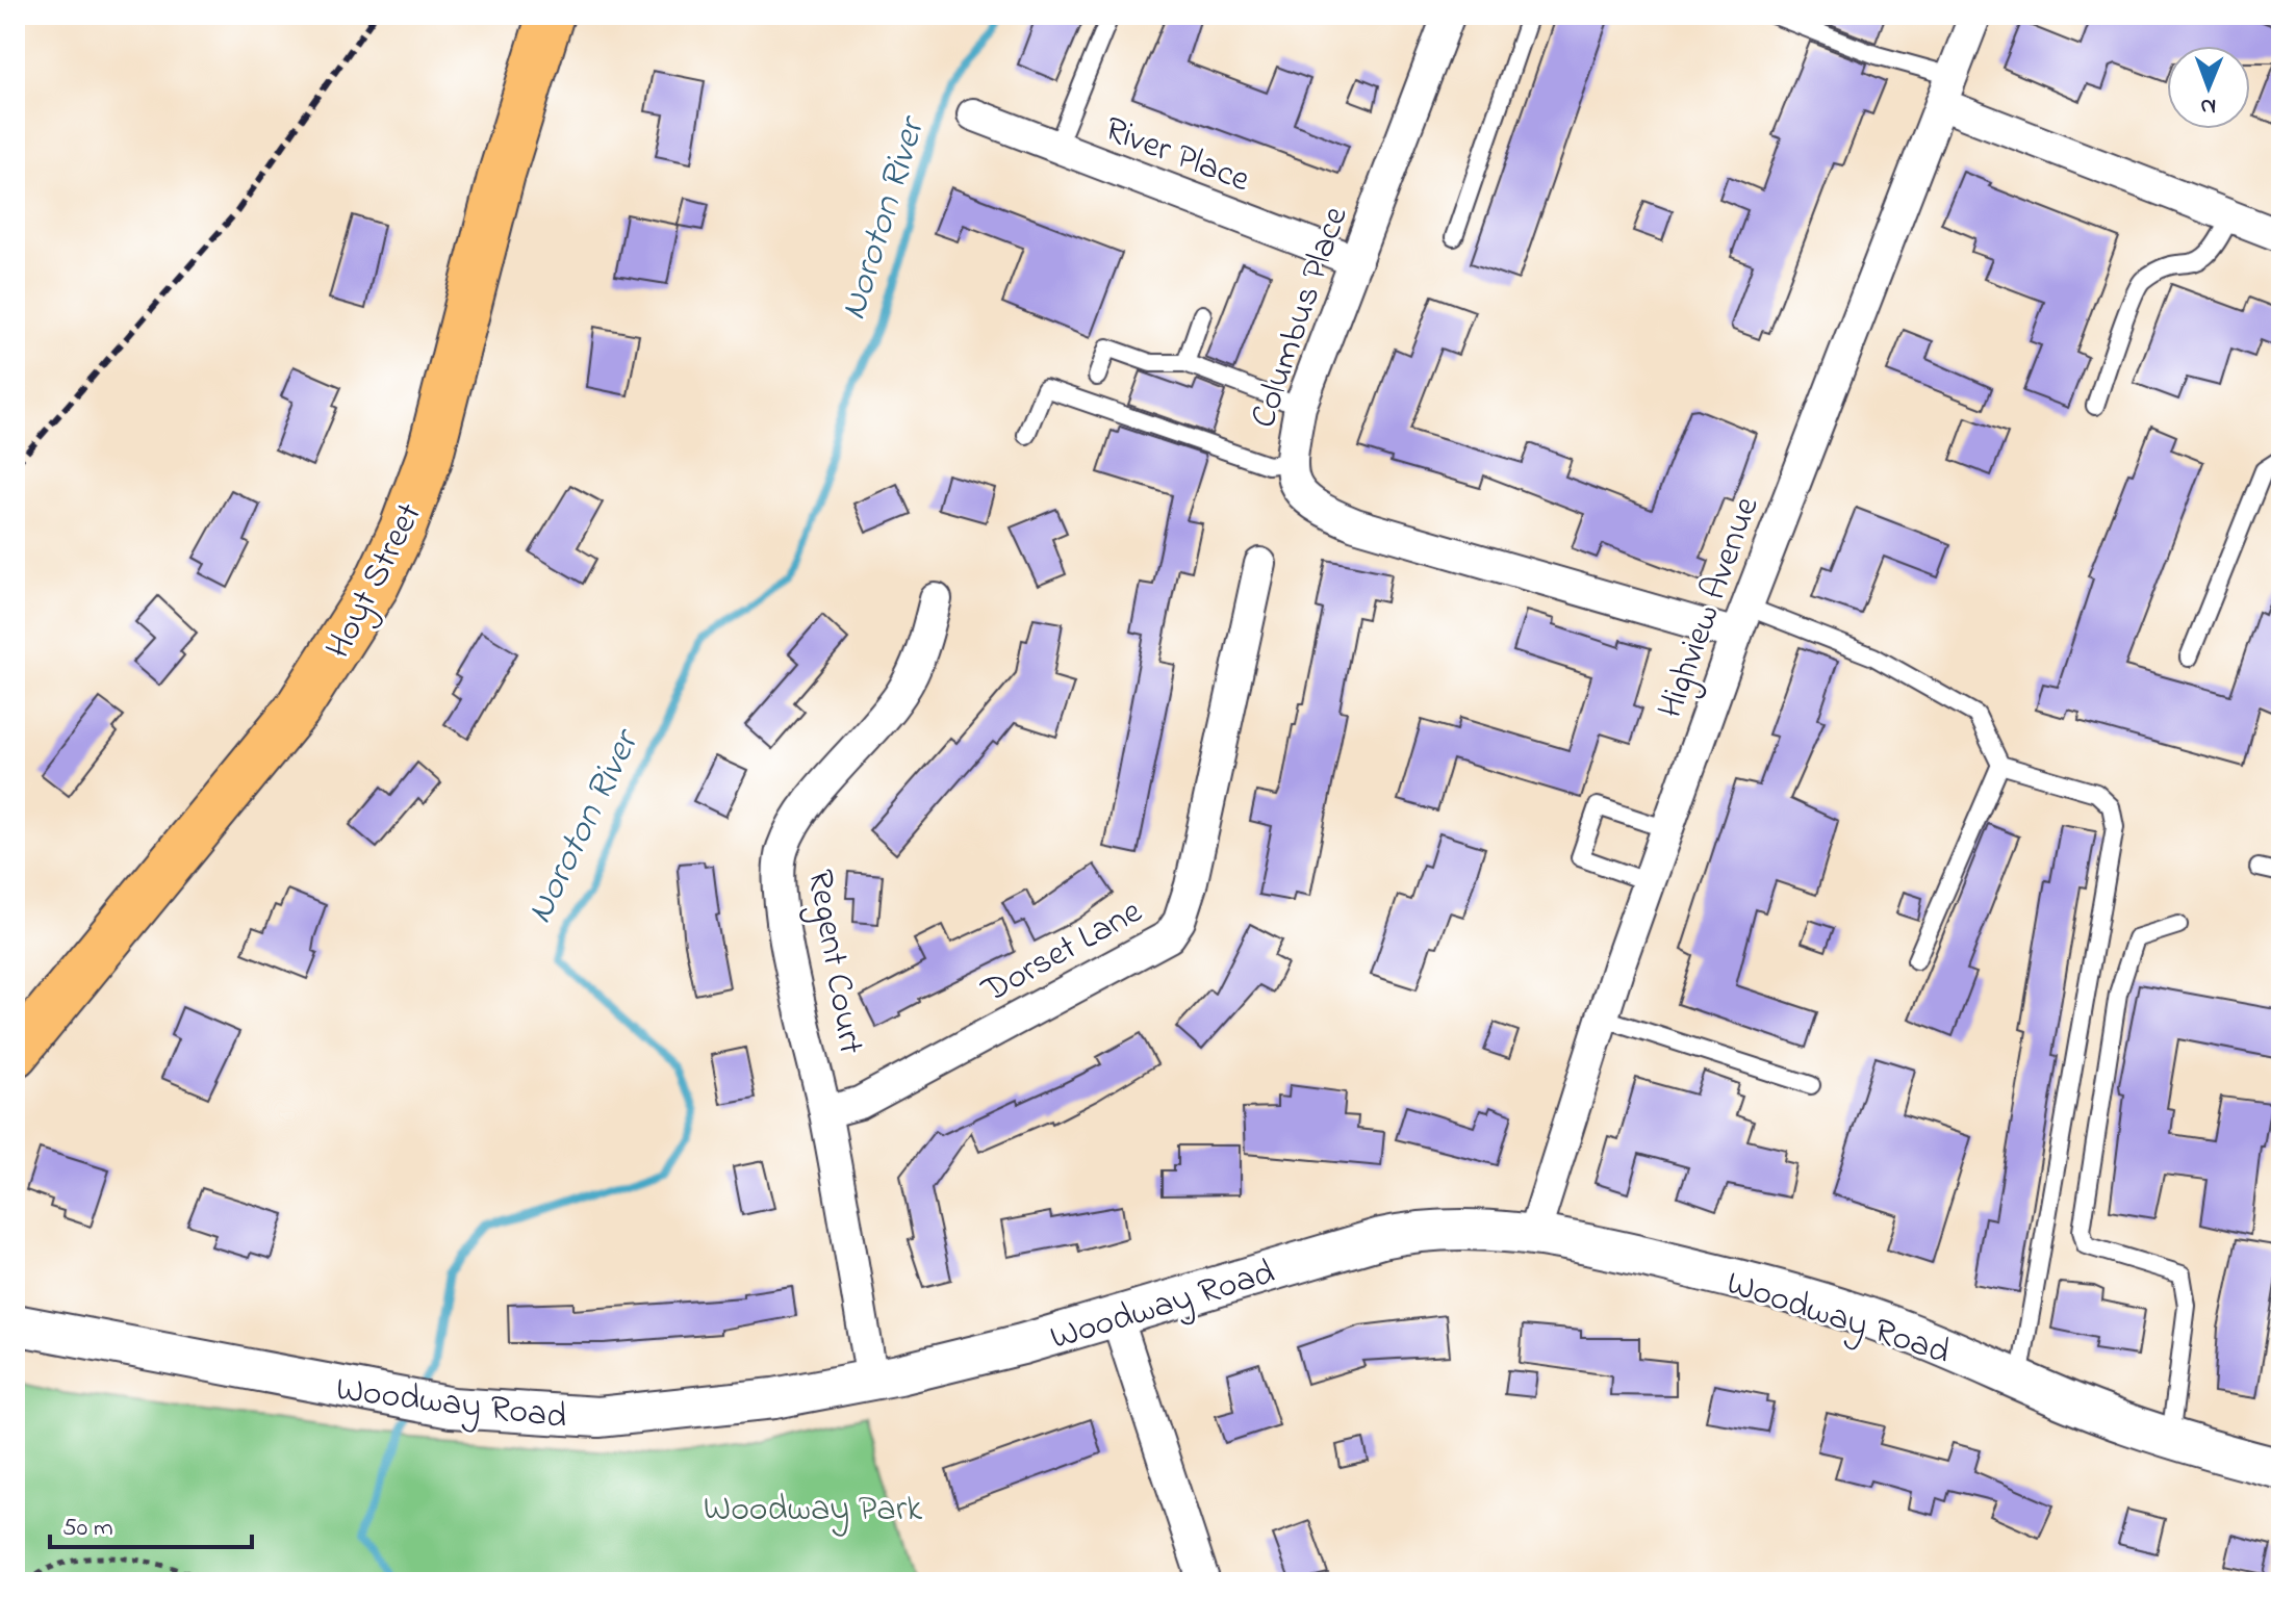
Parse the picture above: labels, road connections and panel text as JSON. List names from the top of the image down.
{
  "streets": {
    "main road": ["Hoyt Street"],
    "street": [
      "River Place",
      "Columbus Place",
      "Highview Avenue",
      "Dorset Lane",
      "Regent Court",
      "Woodway Road"
    ]
  },
  "crossings": [
    ["River Place", "Columbus Place"],
    ["Columbus Place", "Highview Avenue"],
    ["Highview Avenue", "Woodway Road"],
    ["Dorset Lane", "Regent Court"],
    ["Regent Court", "Woodway Road"]
  ],
  "water": ["Noroton River"],
  "parks": ["Woodway Park"],
  "scale_bar": "50 m",
  "north": "bottom"
}
